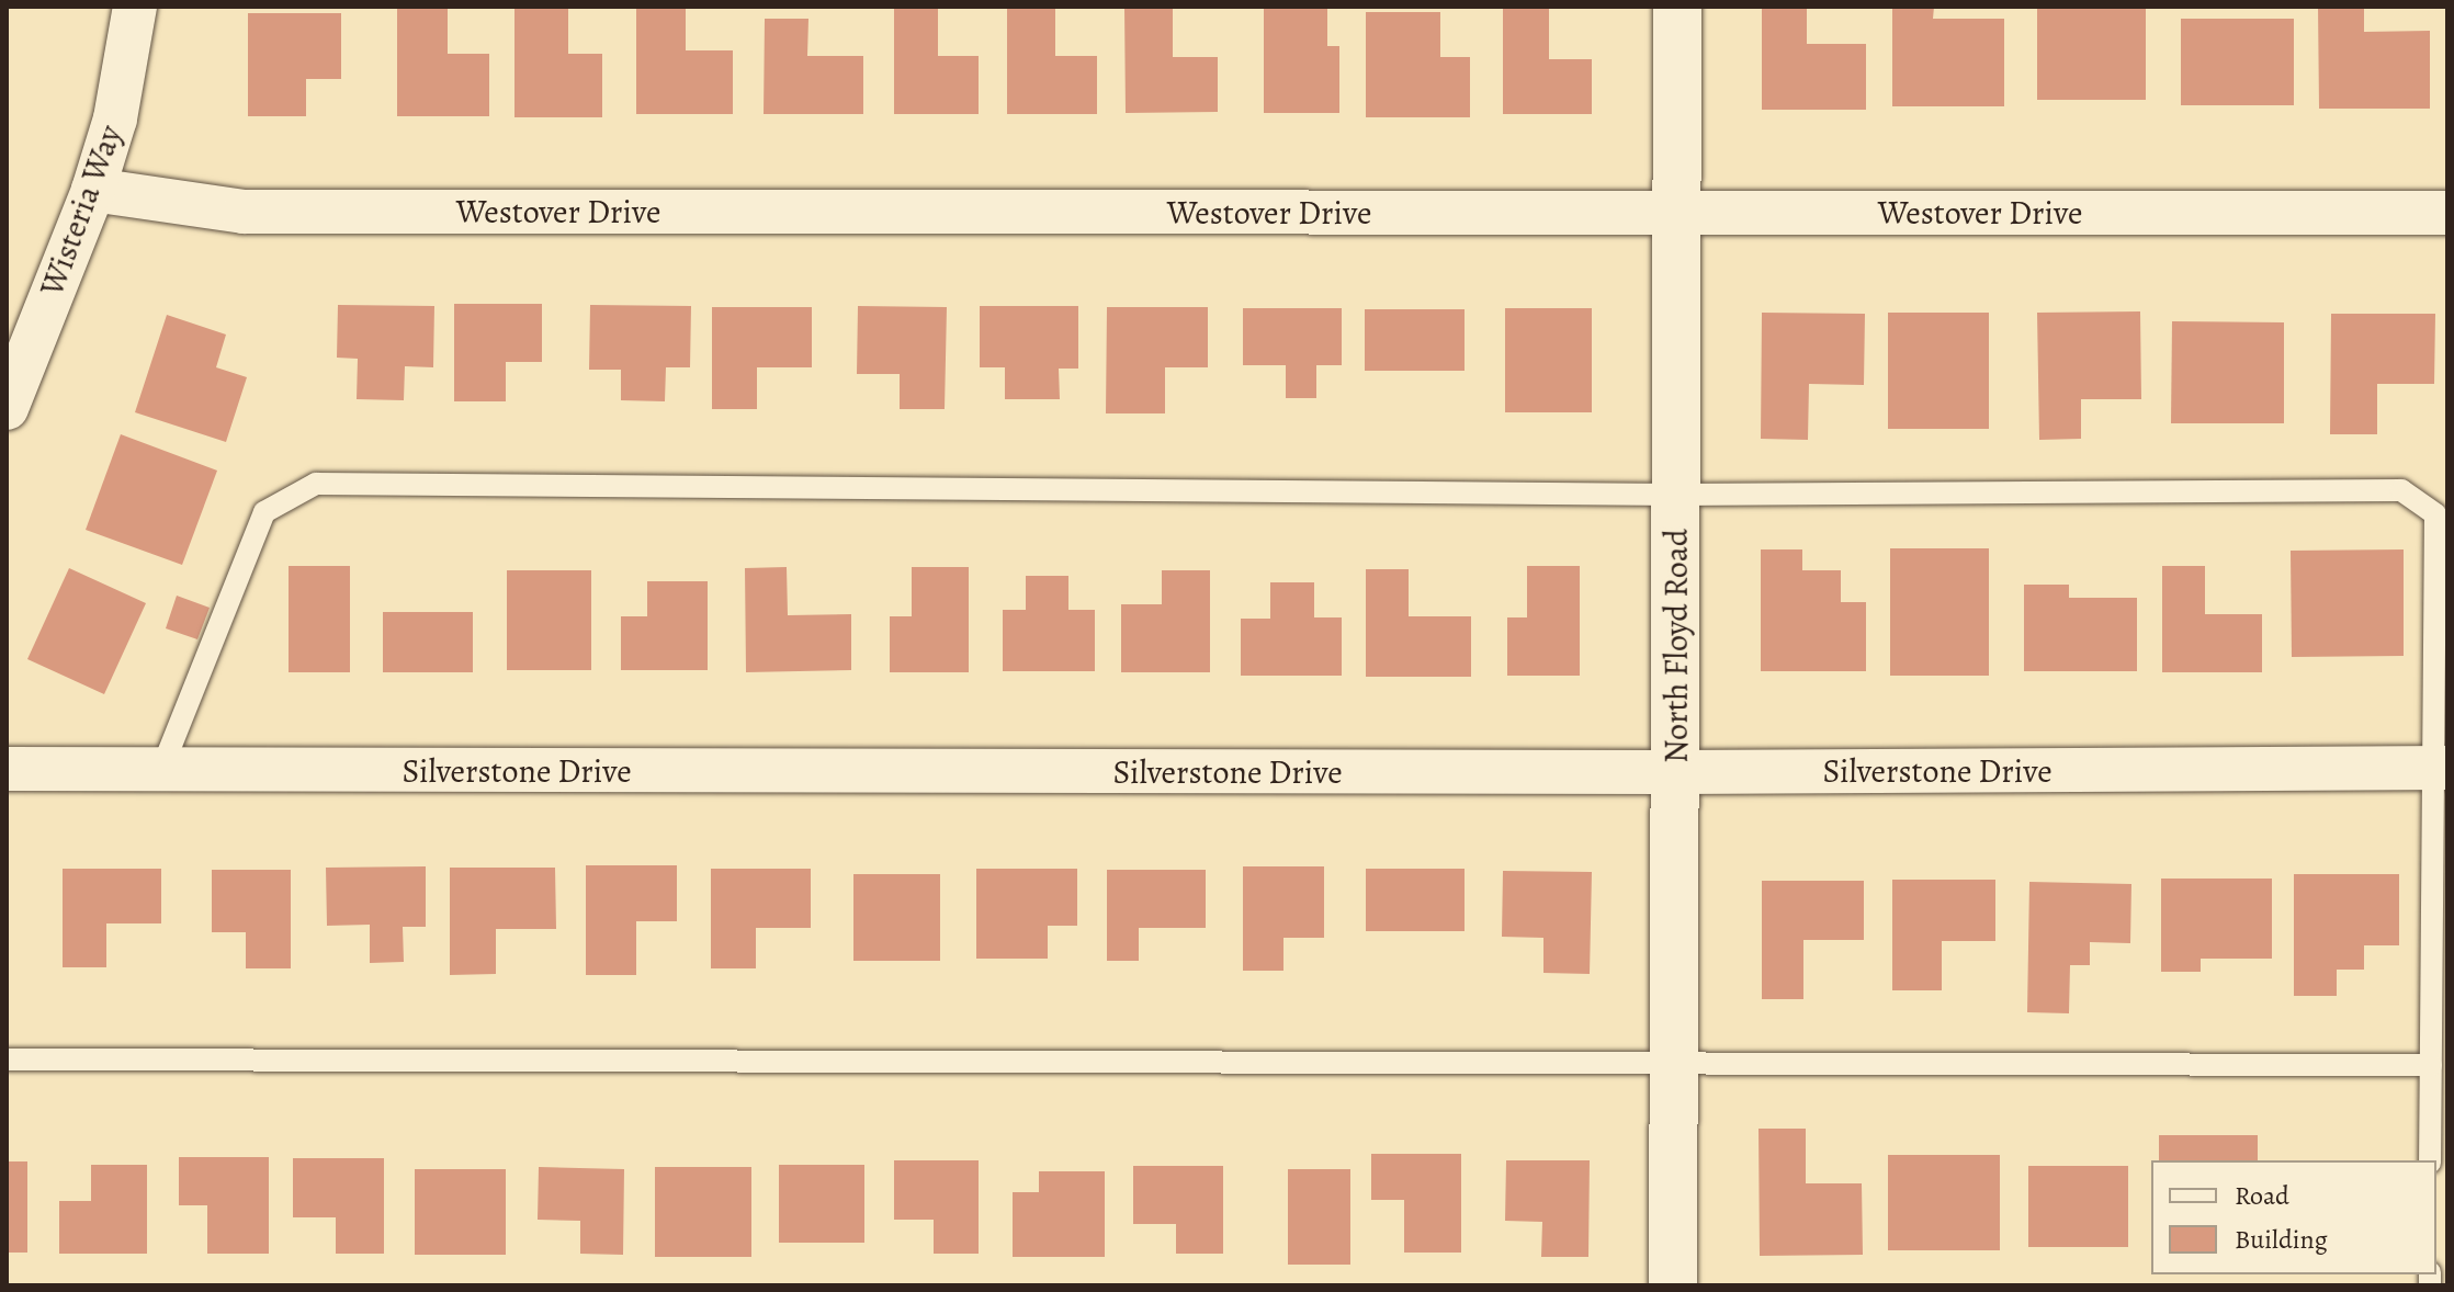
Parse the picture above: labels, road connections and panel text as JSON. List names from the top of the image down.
{
  "streets": {
    "street": [
      "Wisteria Way",
      "Westover Drive",
      "North Floyd Road",
      "Silverstone Drive"
    ]
  },
  "crossings": [
    ["Wisteria Way", "Westover Drive"],
    ["Westover Drive", "North Floyd Road"],
    ["North Floyd Road", "Silverstone Drive"]
  ],
  "legend": ["Road", "Building"]
}
